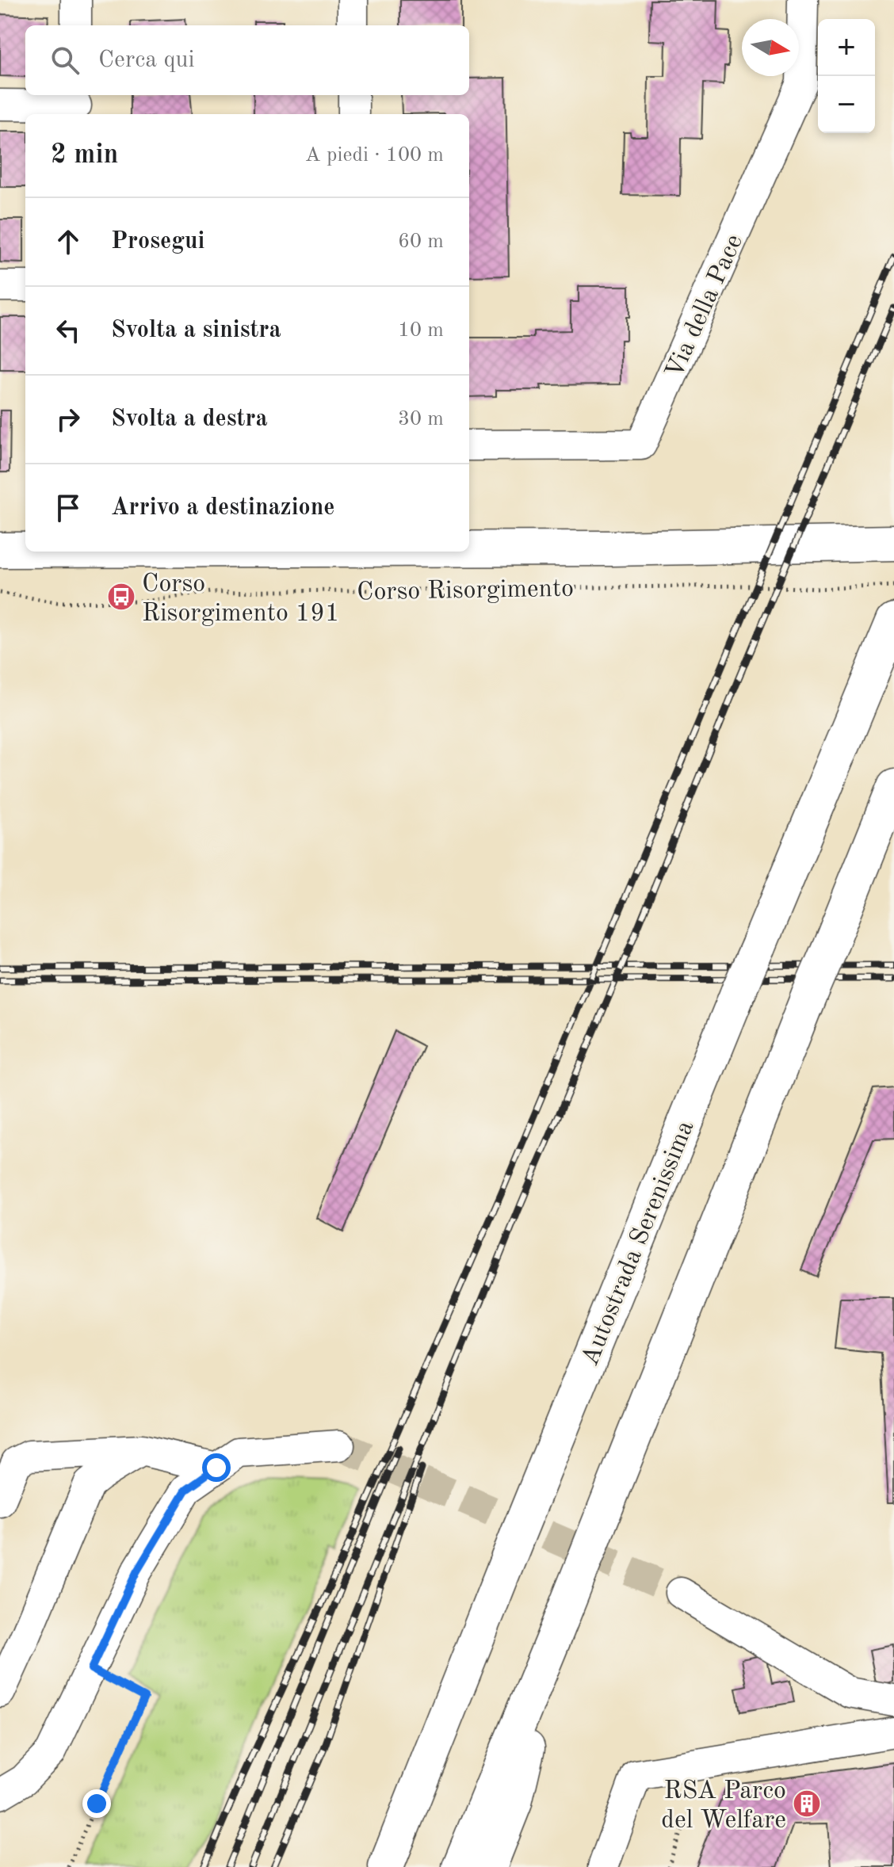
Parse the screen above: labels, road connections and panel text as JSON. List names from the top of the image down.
{
  "streets": {
    "main road": ["Corso Risorgimento", "Autostrada Serenissima"],
    "street": ["Via della Pace"]
  },
  "places": {
    "bus stop": ["Corso Risorgimento 191"],
    "building": ["RSA Parco del Welfare"]
  },
  "north": "right",
  "page": {
    "map_buttons": ["+", "−"],
    "search": "Cerca qui",
    "heading": ["2 min", "A piedi · 100 m"],
    "list": [
      ["Prosegui", "60 m"],
      ["Svolta a sinistra", "10 m"],
      ["Svolta a destra", "30 m"],
      "Arrivo a destinazione"
    ]
  }
}
